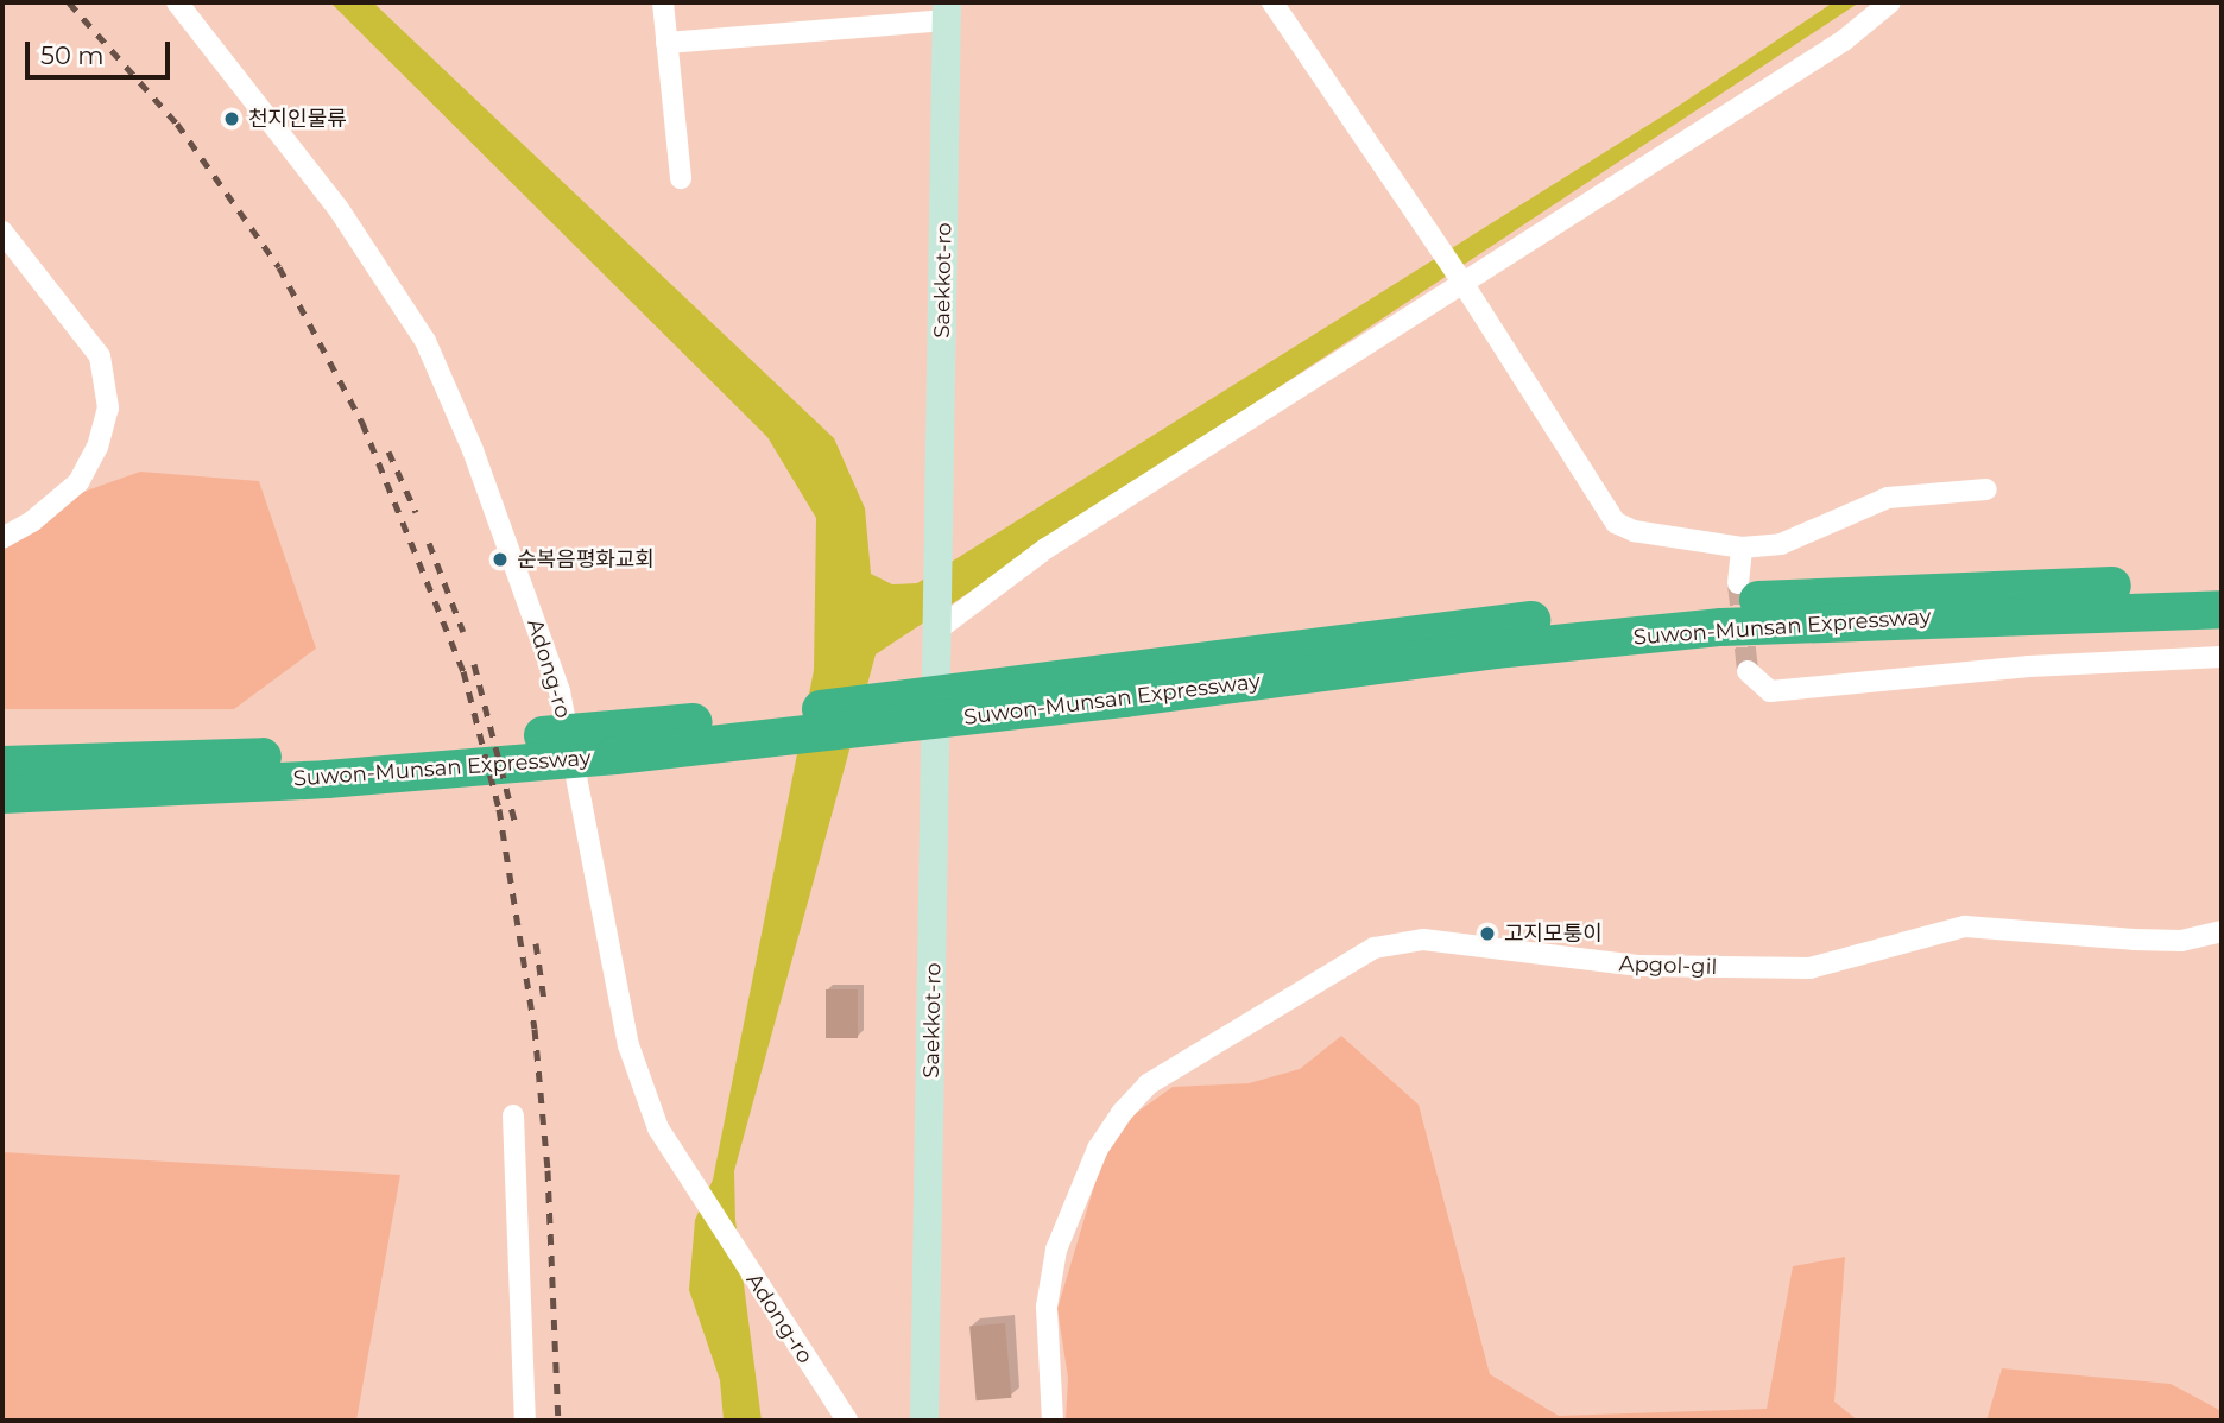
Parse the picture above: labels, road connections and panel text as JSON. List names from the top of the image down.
{
  "streets": {
    "highway": ["Suwon-Munsan Expressway"],
    "street": ["Saekkot-ro", "Adong-ro", "Apgol-gil"]
  },
  "places": ["천지인물류", "순복음평화교회", "고지모퉁이"],
  "scale_bar": "50 m"
}
